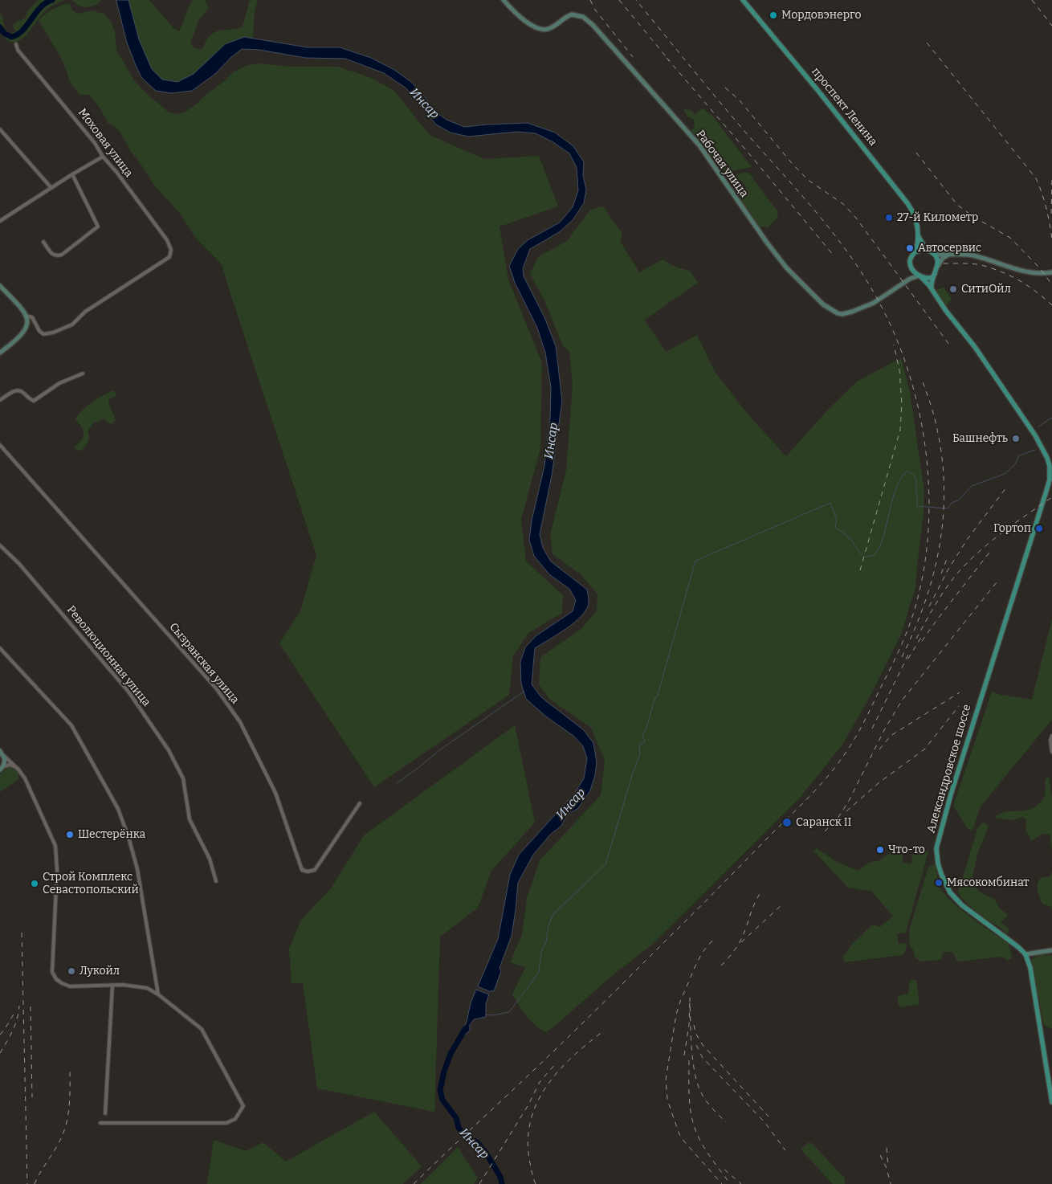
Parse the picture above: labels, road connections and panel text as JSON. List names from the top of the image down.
{
  "streets": {
    "main road": ["проспект Ленина", "Александровское шоссе"],
    "street": [
      "Моховая улица",
      "Рабочая улица",
      "Революционная улица",
      "Сызранская улица"
    ]
  },
  "water": ["Инсар"],
  "places": [
    "Мордовэнерго",
    "27-й Километр",
    "Автосервис",
    "СитиОйл",
    "Башнефть",
    "Гортоп",
    "Саранск II",
    "Шестерёнка",
    "Что-то",
    "Мясокомбинат",
    "Строй Комплекс Севастопольский",
    "Лукойл"
  ]
}
